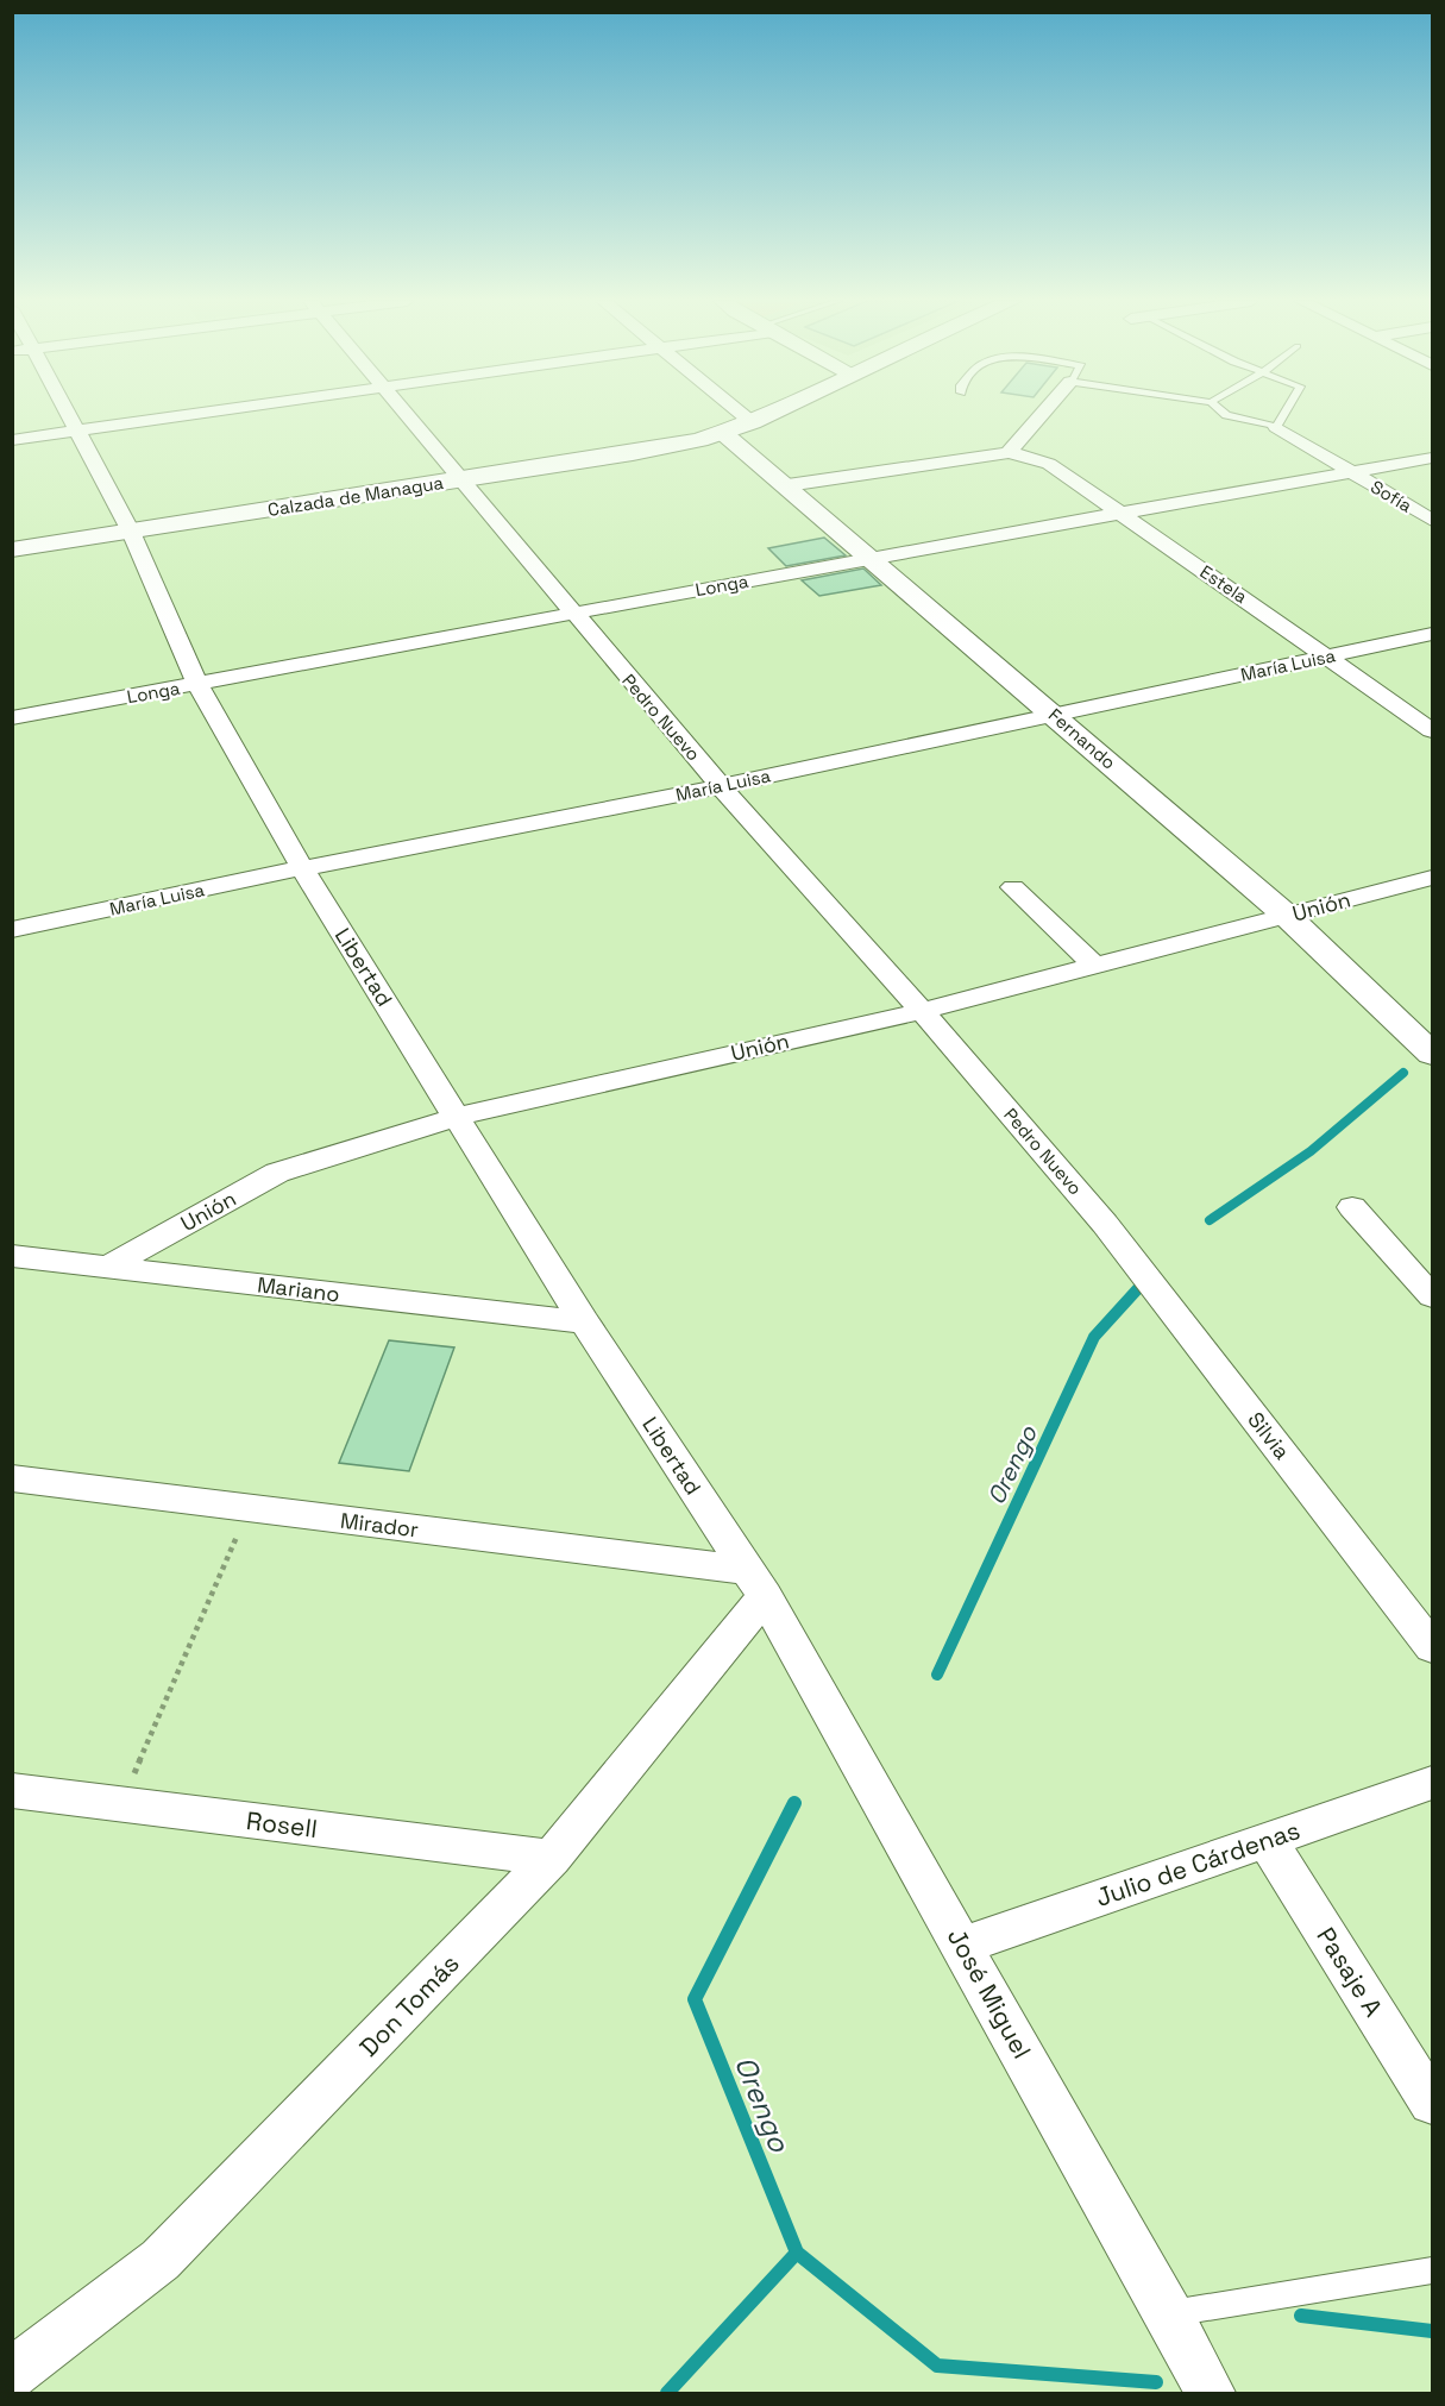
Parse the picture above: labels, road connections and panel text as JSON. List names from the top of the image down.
{
  "streets": {
    "main road": ["Calzada de Managua"],
    "street": [
      "Sofía",
      "Estela",
      "Longa",
      "María Luisa",
      "Pedro Nuevo",
      "Fernando",
      "Unión",
      "Libertad",
      "Mariano",
      "Silvia",
      "Mirador",
      "Rosell",
      "Julio de Cárdenas",
      "Pasaje A",
      "José Miguel",
      "Don Tomás"
    ]
  },
  "crossings": [
    ["Calzada de Managua", "Pedro Nuevo"],
    ["Calzada de Managua", "Fernando"],
    ["Calzada de Managua", "Libertad"],
    ["Sofía", "Longa"],
    ["Estela", "Longa"],
    ["Estela", "María Luisa"],
    ["Longa", "Pedro Nuevo"],
    ["Longa", "Fernando"],
    ["Longa", "Libertad"],
    ["María Luisa", "Pedro Nuevo"],
    ["María Luisa", "Fernando"],
    ["María Luisa", "Libertad"],
    ["Pedro Nuevo", "Unión"],
    ["Pedro Nuevo", "Silvia"],
    ["Fernando", "Unión"],
    ["Unión", "Libertad"],
    ["Unión", "Mariano"],
    ["Libertad", "Mariano"],
    ["Libertad", "Mirador"],
    ["Libertad", "José Miguel"],
    ["Libertad", "Don Tomás"],
    ["Mirador", "José Miguel"],
    ["Mirador", "Don Tomás"],
    ["Rosell", "Don Tomás"],
    ["Julio de Cárdenas", "Pasaje A"],
    ["Julio de Cárdenas", "José Miguel"],
    ["José Miguel", "Don Tomás"]
  ],
  "water": ["Orengo"]
}
